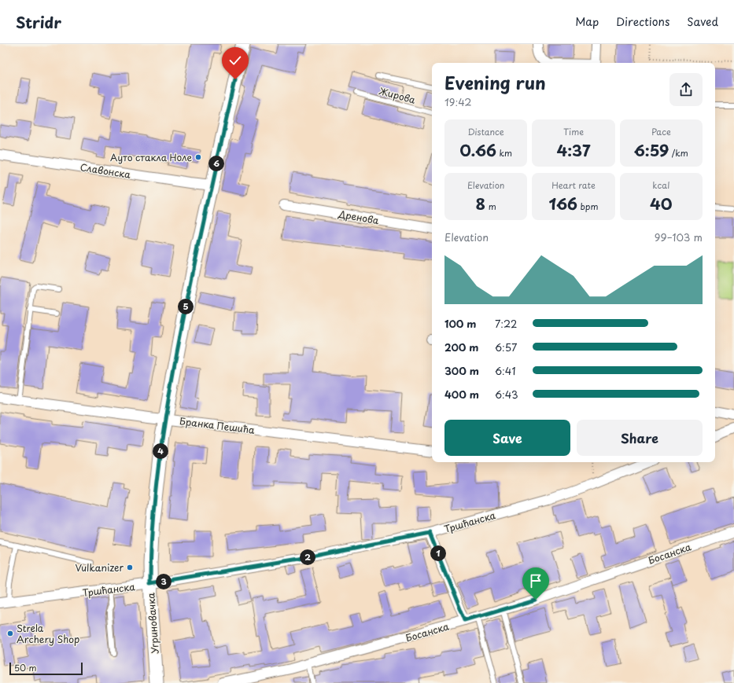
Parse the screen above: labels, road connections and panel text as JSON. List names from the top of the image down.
{
  "streets": {
    "main road": ["Угриновачка"],
    "street": [
      "Славонска",
      "Дренова",
      "Бранка Пешића",
      "Тршћанска",
      "Босанска"
    ],
    "lane": ["Жирова"]
  },
  "crossings": [
    ["Славонска", "Угриновачка"],
    ["Бранка Пешића", "Угриновачка"],
    ["Тршћанска", "Угриновачка"]
  ],
  "places": ["Ауто стакла Ноле", "Vulkanizer", "Strela Archery Shop"],
  "scale_bar": "50 m",
  "page": {
    "header": "Stridr",
    "nav": ["Map", "Directions", "Saved"],
    "heading": ["Evening run", "19:42"],
    "stats": [
      ["Distance", "0.66 km"],
      ["Time", "4:37"],
      ["Pace", "6:59 /km"],
      ["Elevation", "8 m"],
      ["Heart rate", "166 bpm"],
      ["kcal", "40"]
    ],
    "pins": [
      "6",
      "5",
      "4",
      "1",
      "2",
      "3"
    ],
    "chart": ["Elevation", "99–103 m"],
    "list": [
      {
        "name": "100 m",
        "note": "7:22"
      },
      {
        "name": "200 m",
        "note": "6:57"
      },
      {
        "name": "300 m",
        "note": "6:41"
      },
      {
        "name": "400 m",
        "note": "6:43"
      }
    ],
    "buttons": ["Save", "Share"],
    "scale": "50 m"
  }
}
